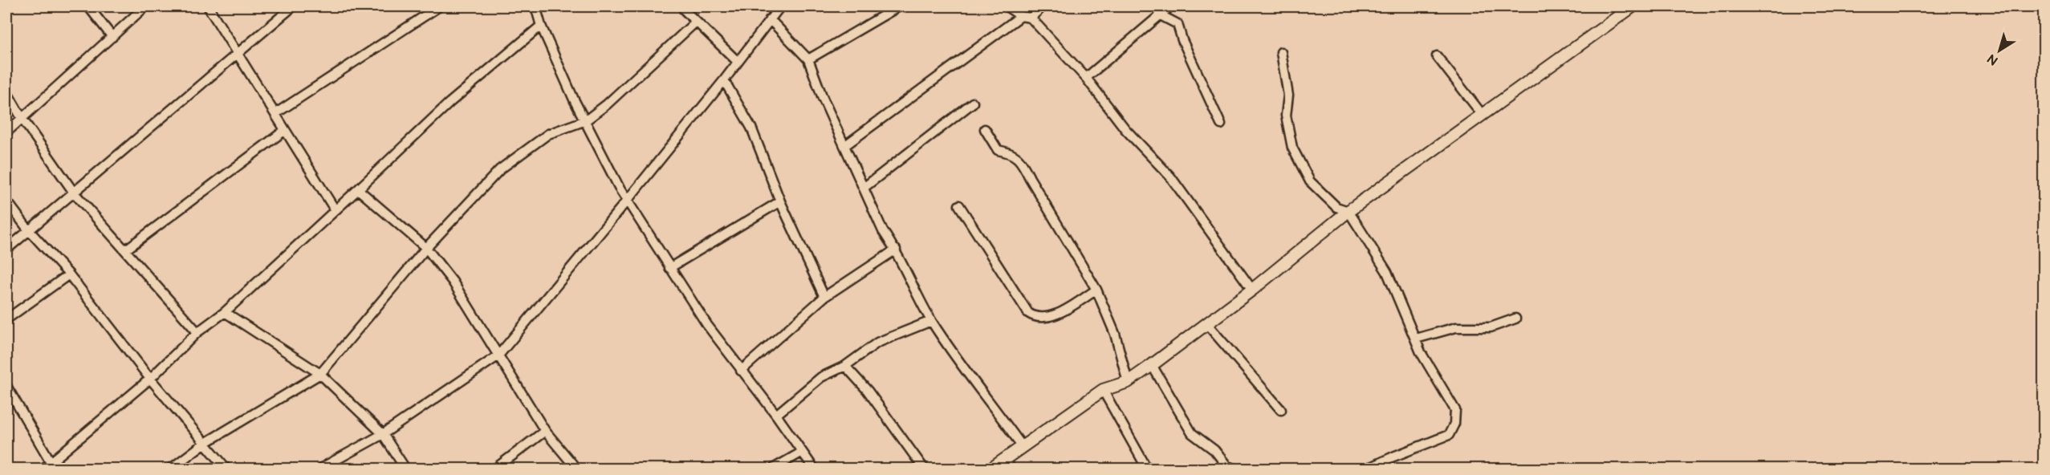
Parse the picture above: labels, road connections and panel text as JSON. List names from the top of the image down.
{
  "north": "bottom left"
}
